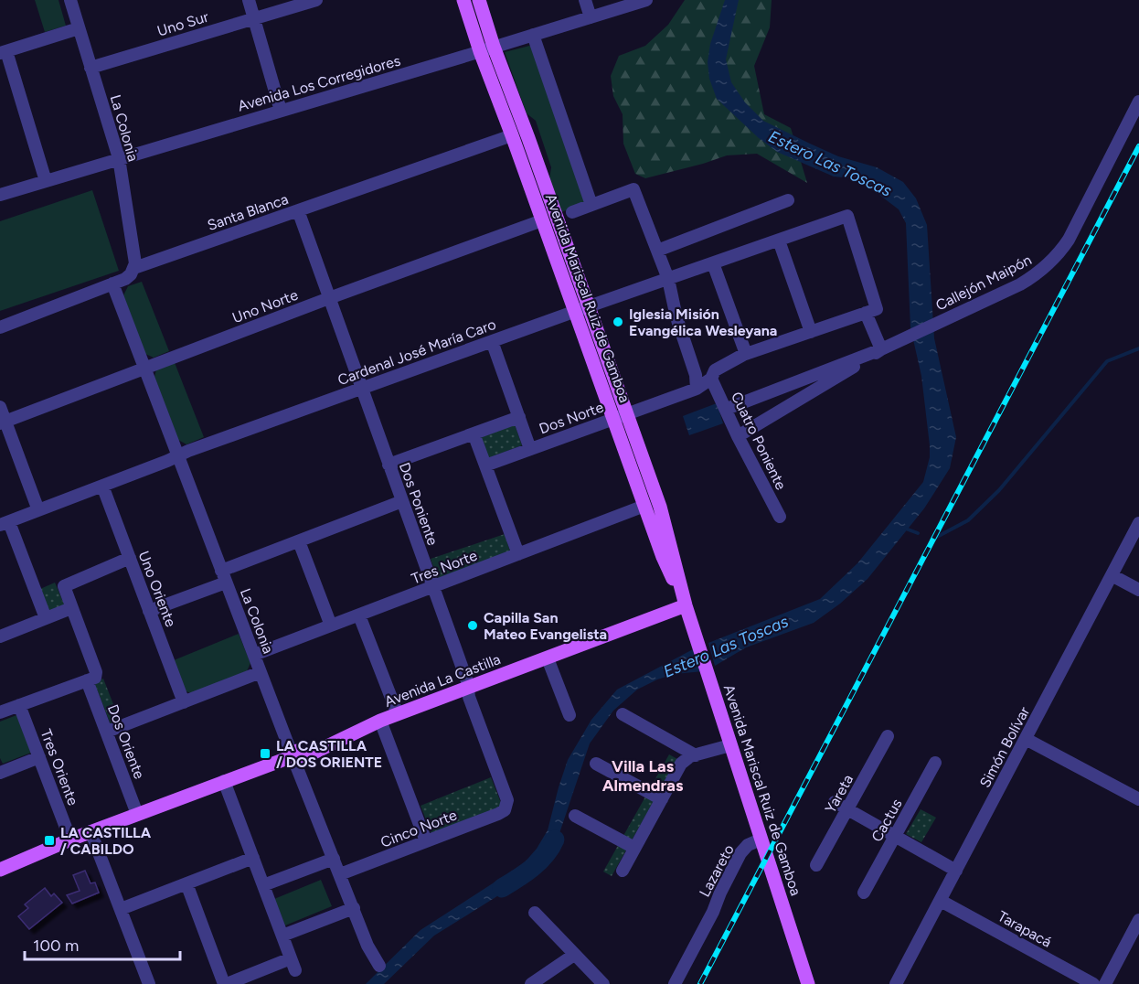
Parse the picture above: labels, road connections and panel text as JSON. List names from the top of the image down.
{
  "streets": {
    "main road": ["Avenida Mariscal Ruiz de Gamboa", "Avenida La Castilla"],
    "street": [
      "Uno Sur",
      "Avenida Los Corregidores",
      "La Colonia",
      "Santa Blanca",
      "Callejón Maipón",
      "Uno Norte",
      "Cardenal José María Caro",
      "Dos Norte",
      "Cuatro Poniente",
      "Dos Poniente",
      "Tres Norte",
      "Uno Oriente",
      "Dos Oriente",
      "Simón Bolívar",
      "Tres Oriente",
      "Yareta",
      "Cactus",
      "Cinco Norte",
      "Lazareto",
      "Tarapacá"
    ]
  },
  "crossings": [
    ["Uno Sur", "La Colonia"],
    ["Avenida Los Corregidores", "La Colonia"],
    ["Avenida Los Corregidores", "Avenida Mariscal Ruiz de Gamboa"],
    ["La Colonia", "Santa Blanca"],
    ["La Colonia", "Uno Norte"],
    ["La Colonia", "Cardenal José María Caro"],
    ["La Colonia", "Tres Norte"],
    ["La Colonia", "Avenida La Castilla"],
    ["La Colonia", "Cinco Norte"],
    ["Santa Blanca", "Avenida Mariscal Ruiz de Gamboa"],
    ["Santa Blanca", "Dos Poniente"],
    ["Callejón Maipón", "Cuatro Poniente"],
    ["Avenida Mariscal Ruiz de Gamboa", "Uno Norte"],
    ["Avenida Mariscal Ruiz de Gamboa", "Cardenal José María Caro"],
    ["Avenida Mariscal Ruiz de Gamboa", "Dos Norte"],
    ["Avenida Mariscal Ruiz de Gamboa", "Tres Norte"],
    ["Avenida Mariscal Ruiz de Gamboa", "Avenida La Castilla"],
    ["Avenida Mariscal Ruiz de Gamboa", "Lazareto"],
    ["Uno Norte", "Dos Poniente"],
    ["Cardenal José María Caro", "Dos Norte"],
    ["Cardenal José María Caro", "Dos Poniente"],
    ["Cardenal José María Caro", "Uno Oriente"],
    ["Dos Norte", "Cuatro Poniente"],
    ["Dos Norte", "Dos Poniente"],
    ["Dos Poniente", "Tres Norte"],
    ["Dos Poniente", "Avenida La Castilla"],
    ["Dos Poniente", "Cinco Norte"],
    ["Uno Oriente", "Dos Oriente"],
    ["Avenida La Castilla", "Dos Oriente"],
    ["Avenida La Castilla", "Tres Oriente"],
    ["Simón Bolívar", "Tarapacá"]
  ],
  "districts": ["Villa Las Almendras"],
  "water": ["Estero Las Toscas"],
  "places": {
    "other": ["Iglesia Misión Evangélica Wesleyana", "Capilla San Mateo Evangelista"],
    "transit": ["LA CASTILLA / DOS ORIENTE", "LA CASTILLA / CABILDO"]
  },
  "scale_bar": "100 m"
}
